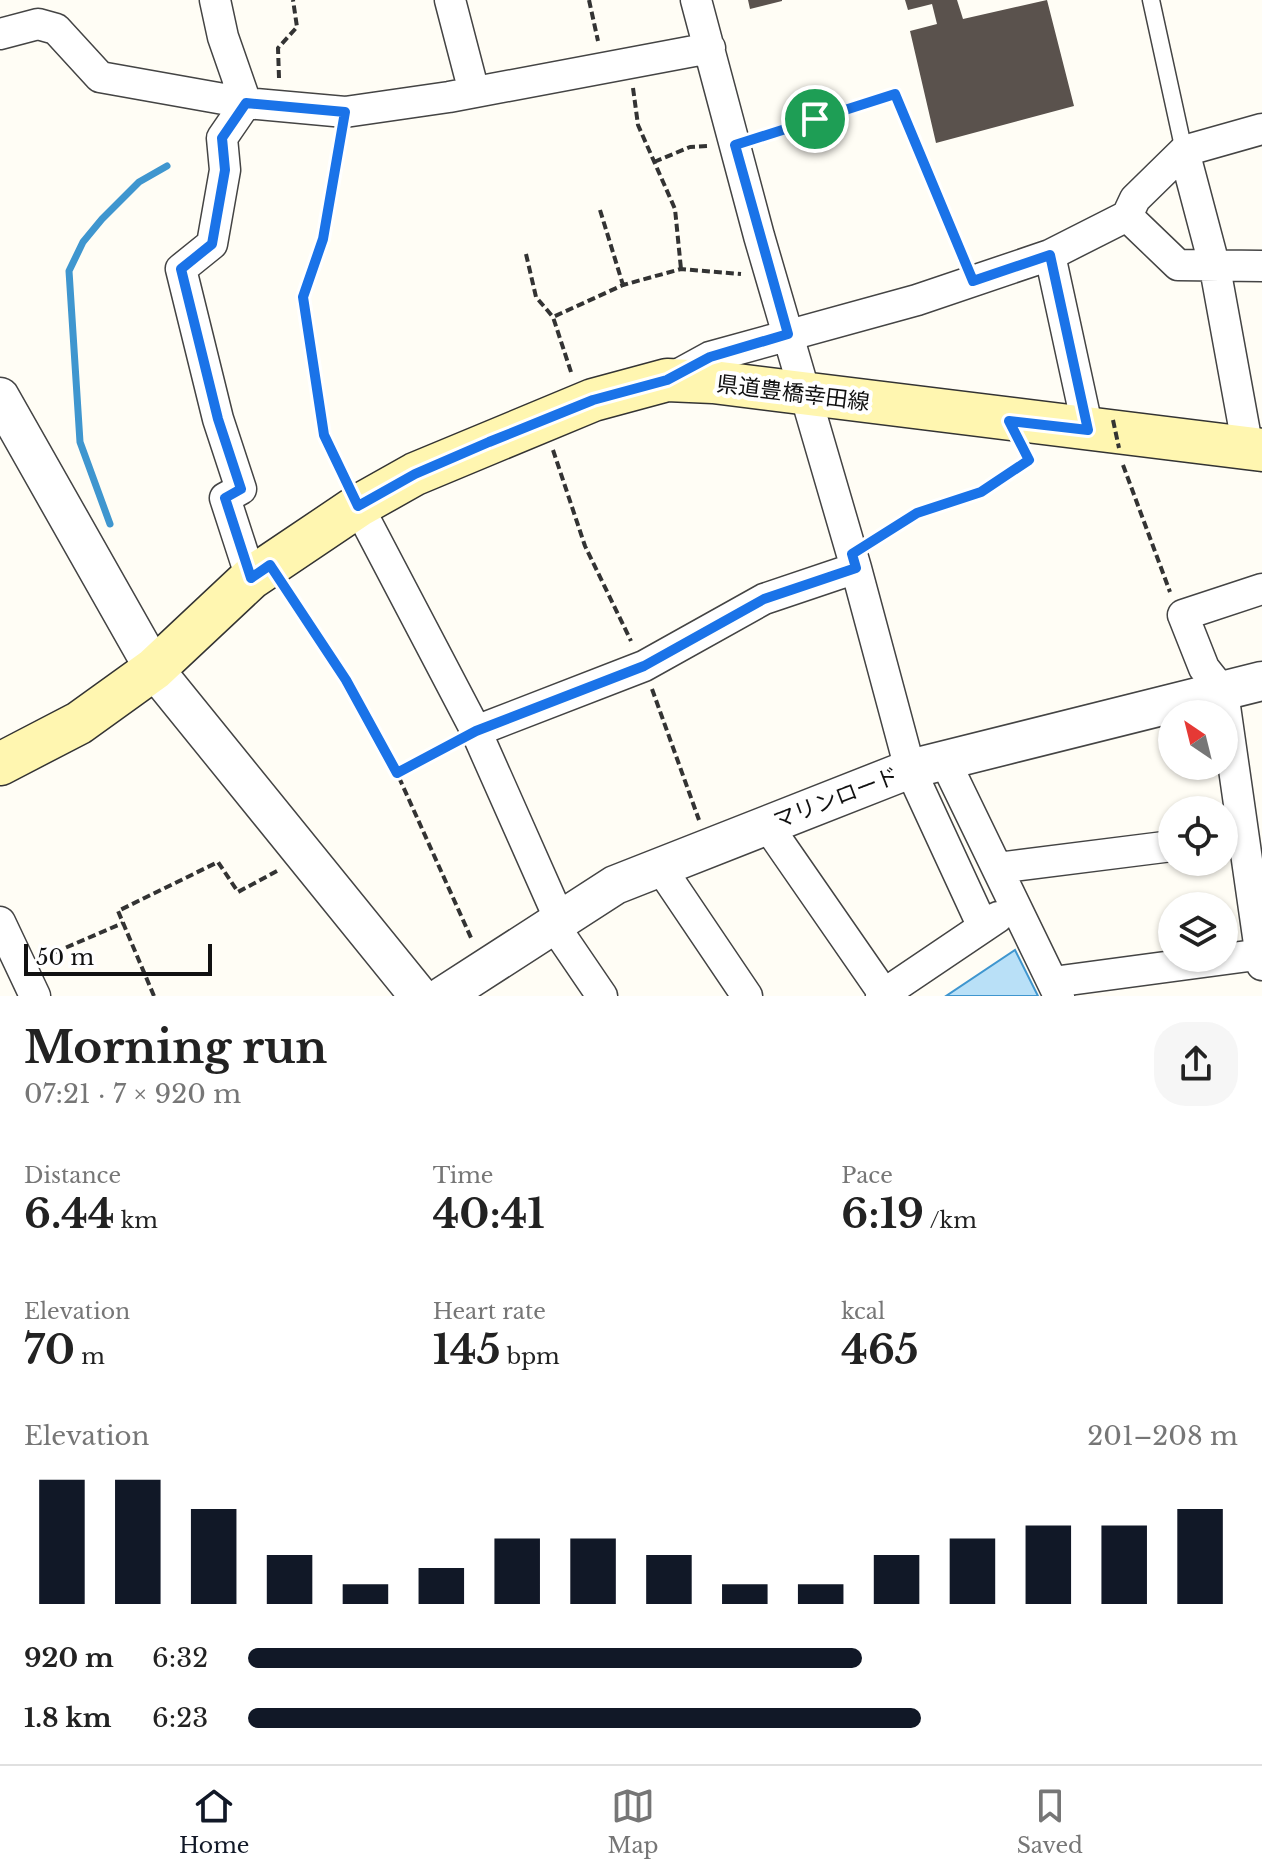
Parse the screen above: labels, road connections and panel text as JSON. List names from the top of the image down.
{
  "streets": {
    "main road": ["県道豊橋幸田線"],
    "street": ["マリンロード"]
  },
  "scale_bar": "50 m",
  "north": "top left",
  "page": {
    "scale": "50 m",
    "heading": ["Morning run", "07:21 · 7 × 920 m"],
    "stats": [
      ["Distance", "6.44 km"],
      ["Time", "40:41"],
      ["Pace", "6:19 /km"],
      ["Elevation", "70 m"],
      ["Heart rate", "145 bpm"],
      ["kcal", "465"]
    ],
    "chart": ["Elevation", "201–208 m"],
    "list": [
      {
        "name": "920 m",
        "note": "6:32"
      },
      {
        "name": "1.8 km",
        "note": "6:23"
      }
    ],
    "tabs": ["Home", "Map", "Saved"]
  }
}
